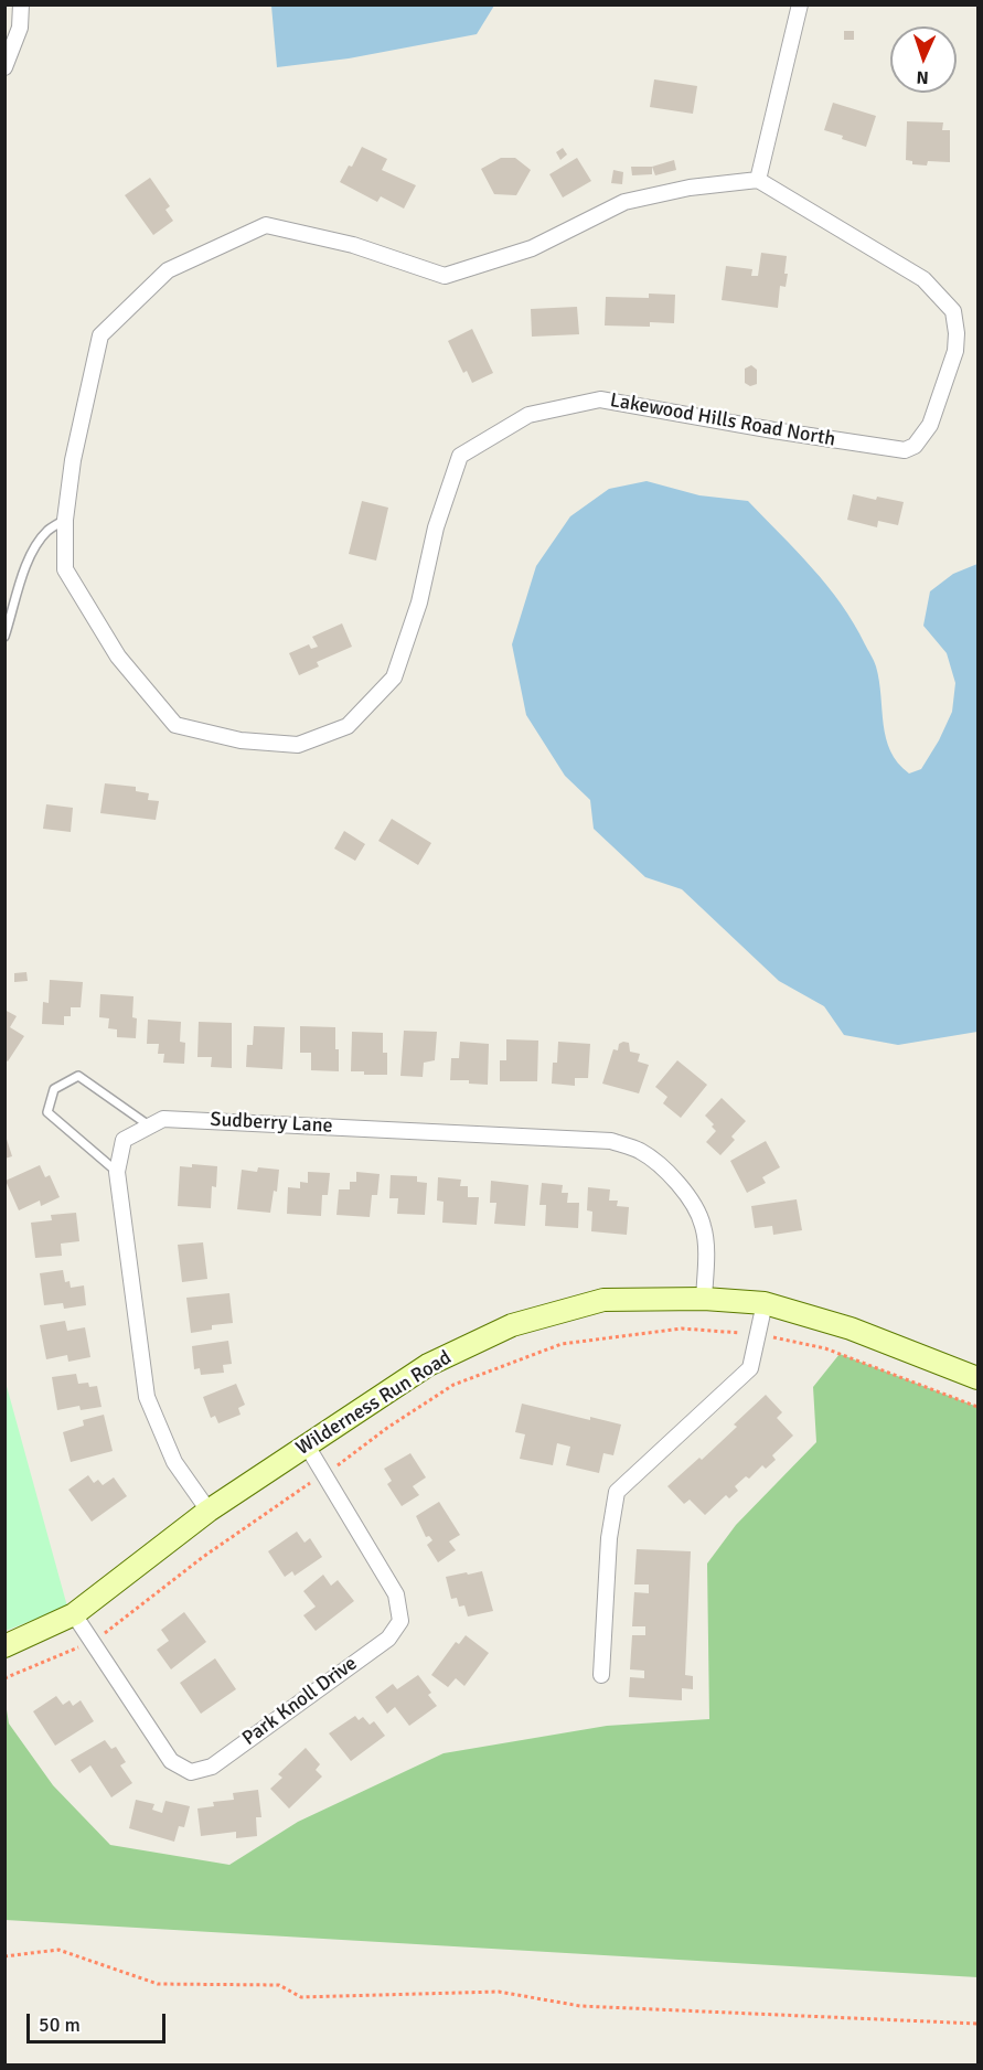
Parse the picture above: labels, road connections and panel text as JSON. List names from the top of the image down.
{
  "streets": {
    "street": [
      "Lakewood Hills Road North",
      "Sudberry Lane",
      "Wilderness Run Road",
      "Park Knoll Drive"
    ]
  },
  "crossings": [
    ["Sudberry Lane", "Wilderness Run Road"],
    ["Wilderness Run Road", "Park Knoll Drive"]
  ],
  "scale_bar": "50 m",
  "north": "bottom"
}
